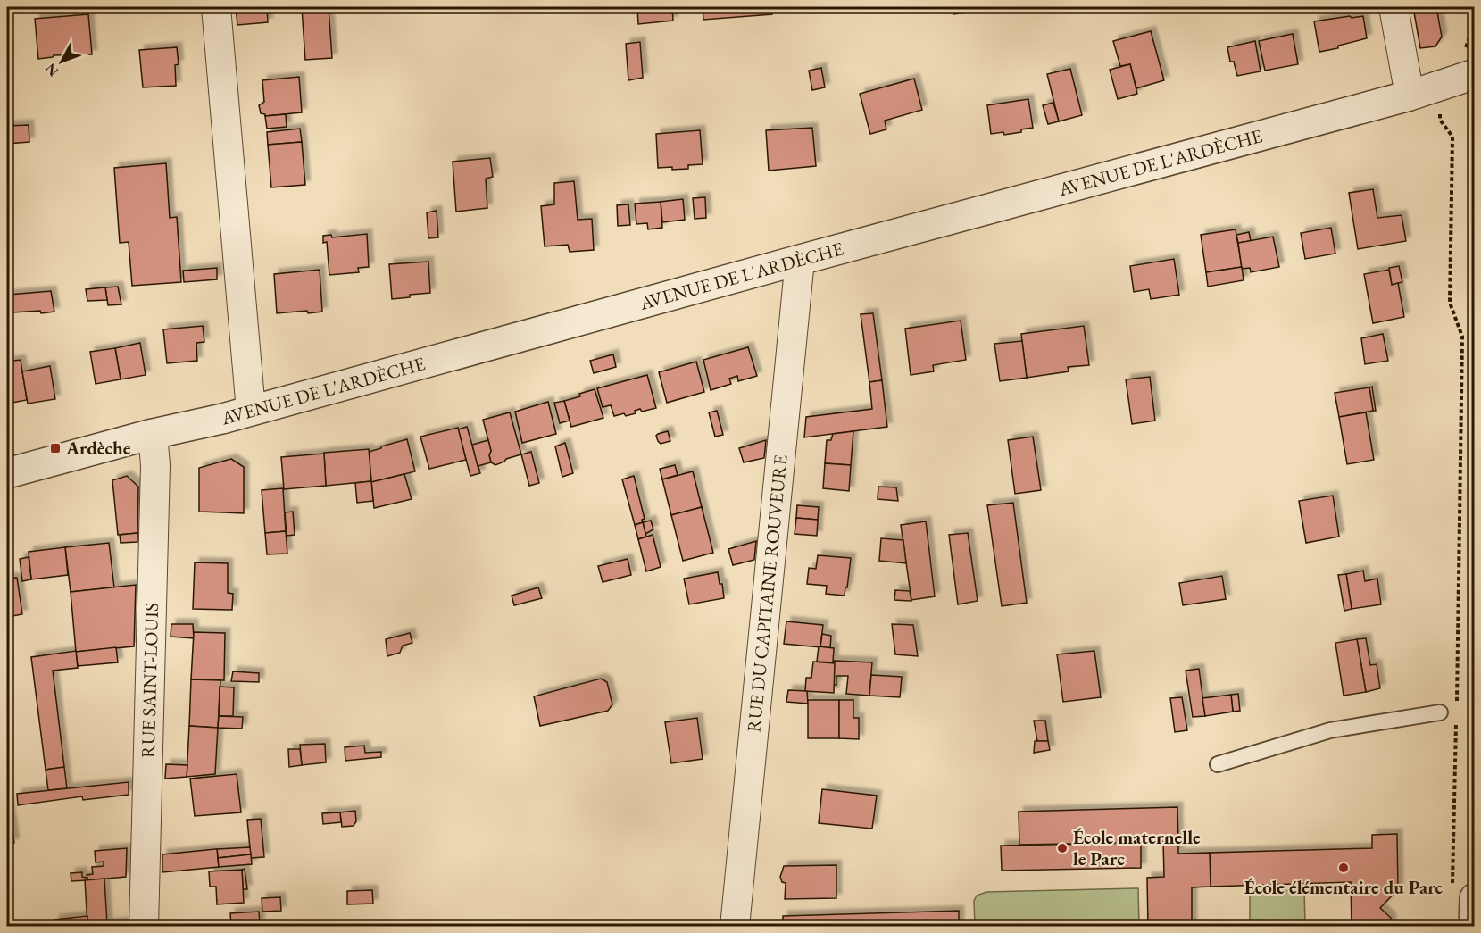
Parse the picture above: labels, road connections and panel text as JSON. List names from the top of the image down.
{
  "streets": {
    "street": ["AVENUE DE L'ARDÈCHE", "RUE DU CAPITAINE ROUVEURE", "RUE SAINT-LOUIS"]
  },
  "crossings": [
    ["AVENUE DE L'ARDÈCHE", "RUE DU CAPITAINE ROUVEURE"],
    ["AVENUE DE L'ARDÈCHE", "RUE SAINT-LOUIS"]
  ],
  "places": {
    "transit": ["Ardèche"],
    "other": ["École maternelle le Parc", "École élémentaire du Parc"]
  },
  "north": "bottom left"
}
